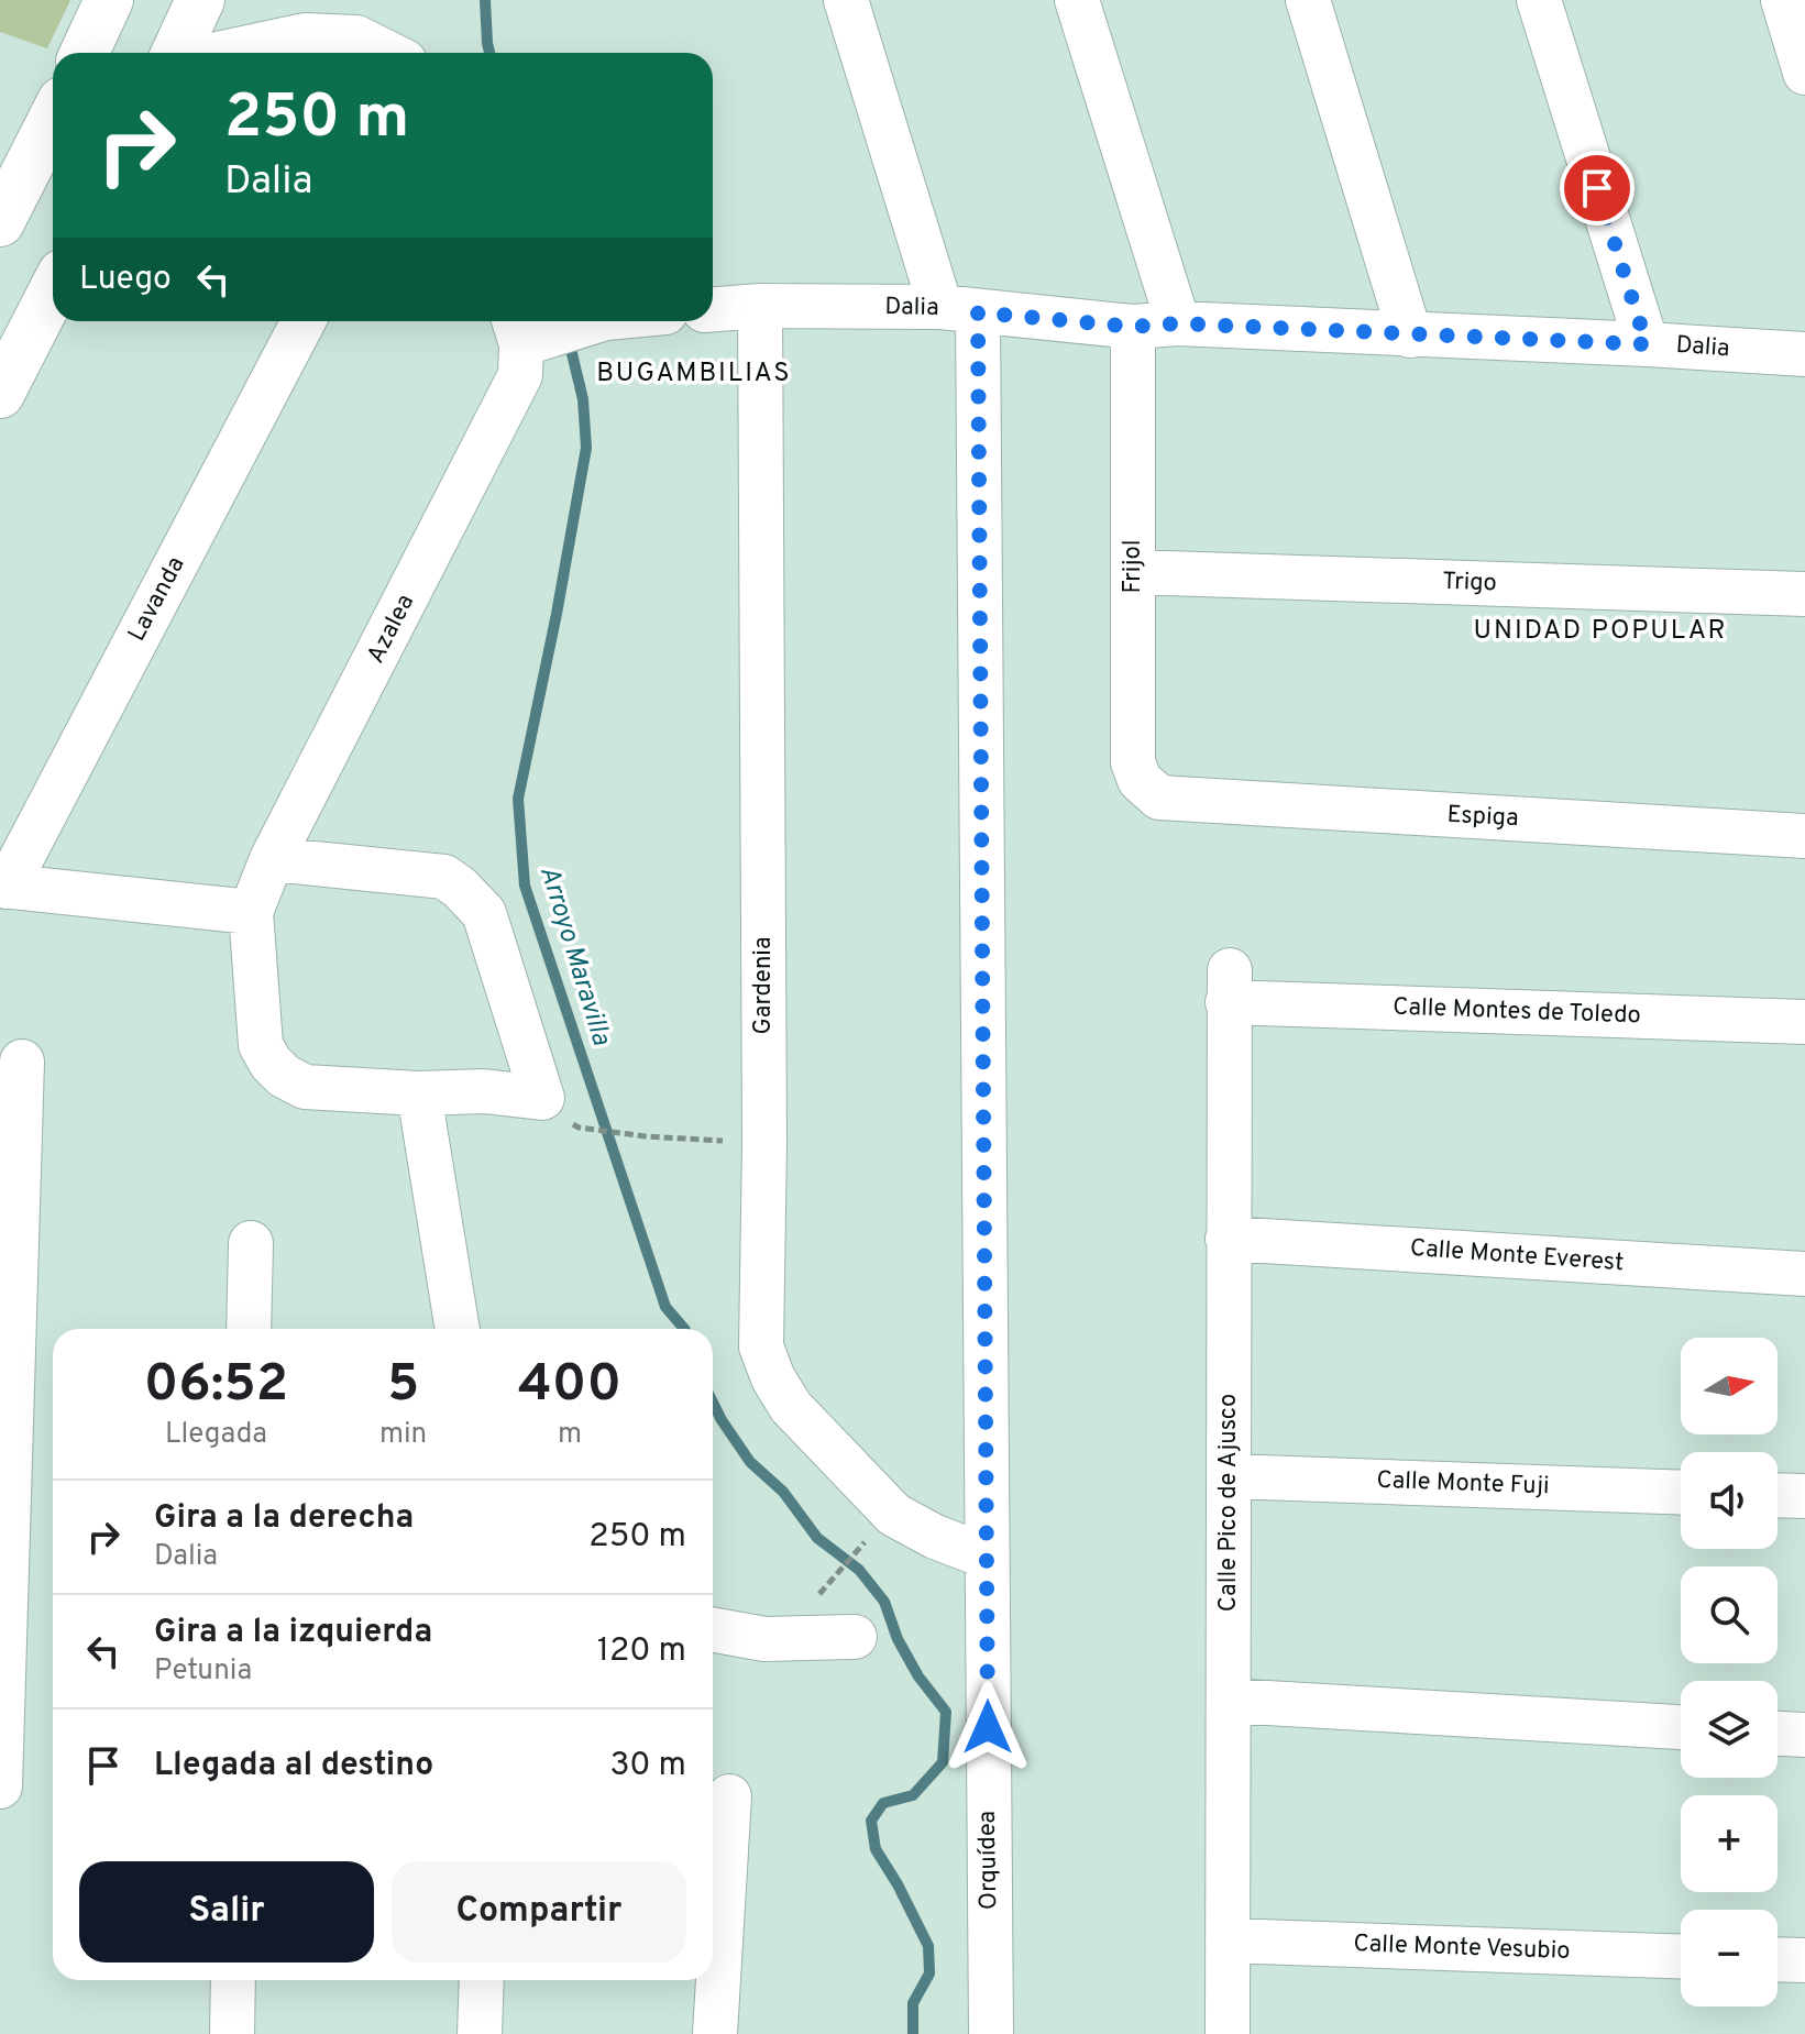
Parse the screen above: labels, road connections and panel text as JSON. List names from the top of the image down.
{
  "streets": {
    "street": [
      "Dalia",
      "Frijol",
      "Trigo",
      "Lavanda",
      "Azalea",
      "Espiga",
      "Gardenia",
      "Calle Montes de Toledo",
      "Calle Monte Everest",
      "Calle Monte Fuji",
      "Calle Pico de Ajusco",
      "Orquídea",
      "Calle Monte Vesubio"
    ]
  },
  "crossings": [
    ["Dalia", "Frijol"],
    ["Dalia", "Gardenia"],
    ["Dalia", "Orquídea"],
    ["Frijol", "Trigo"],
    ["Frijol", "Espiga"],
    ["Gardenia", "Orquídea"],
    ["Calle Montes de Toledo", "Calle Pico de Ajusco"],
    ["Calle Monte Everest", "Calle Pico de Ajusco"],
    ["Calle Monte Fuji", "Calle Pico de Ajusco"],
    ["Calle Pico de Ajusco", "Calle Monte Vesubio"]
  ],
  "districts": ["BUGAMBILIAS", "UNIDAD POPULAR"],
  "water": ["Arroyo Maravilla"],
  "north": "right",
  "page": {
    "turn": ["250 m", "Dalia"],
    "then": "Luego",
    "eta": [
      "06:52",
      "Llegada",
      "5",
      "min",
      "400",
      "m"
    ],
    "map_buttons": ["+", "−"],
    "list": [
      {
        "name": "Gira a la derecha",
        "note": "Dalia",
        "value": "250 m"
      },
      {
        "name": "Gira a la izquierda",
        "note": "Petunia",
        "value": "120 m"
      },
      {
        "name": "Llegada al destino",
        "value": "30 m"
      }
    ],
    "buttons": ["Salir", "Compartir"]
  }
}
